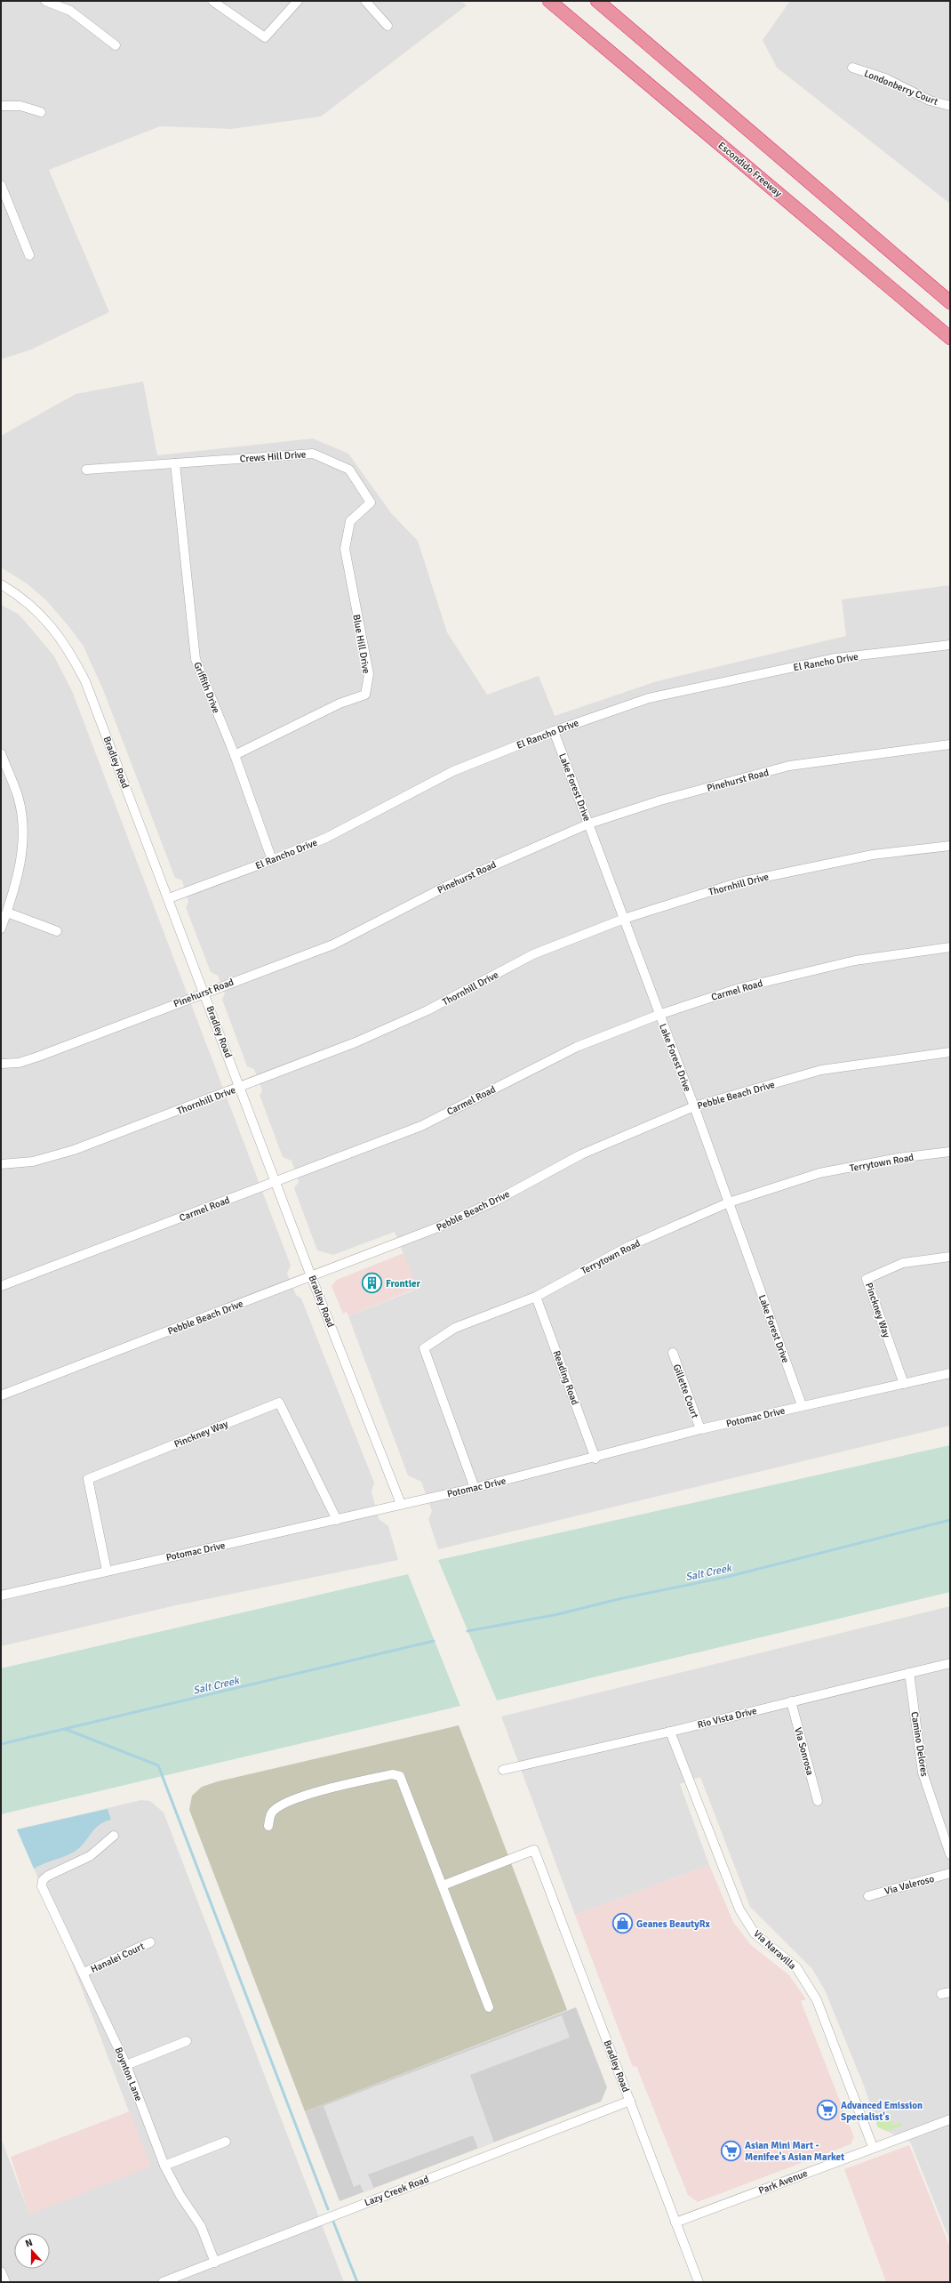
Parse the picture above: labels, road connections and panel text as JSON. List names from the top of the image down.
{
  "streets": {
    "highway": ["Escondido Freeway"],
    "street": [
      "Londonberry Court",
      "Crews Hill Drive",
      "Blue Hill Drive",
      "El Rancho Drive",
      "Griffith Drive",
      "Bradley Road",
      "Pinehurst Road",
      "Lake Forest Drive",
      "Thornhill Drive",
      "Carmel Road",
      "Pebble Beach Drive",
      "Terrytown Road",
      "Pinckney Way",
      "Reading Road",
      "Gillette Court",
      "Potomac Drive",
      "Rio Vista Drive",
      "Camino Delores",
      "Via Sonrosa",
      "Via Valeroso",
      "Via Naravilla",
      "Hanalei Court",
      "Boynton Lane",
      "Park Avenue",
      "Lazy Creek Road"
    ]
  },
  "crossings": [
    ["Crews Hill Drive", "Blue Hill Drive"],
    ["Crews Hill Drive", "Griffith Drive"],
    ["Blue Hill Drive", "Griffith Drive"],
    ["El Rancho Drive", "Griffith Drive"],
    ["El Rancho Drive", "Bradley Road"],
    ["El Rancho Drive", "Lake Forest Drive"],
    ["Bradley Road", "Pinehurst Road"],
    ["Bradley Road", "Thornhill Drive"],
    ["Bradley Road", "Carmel Road"],
    ["Bradley Road", "Pebble Beach Drive"],
    ["Bradley Road", "Potomac Drive"],
    ["Bradley Road", "Park Avenue"],
    ["Bradley Road", "Lazy Creek Road"],
    ["Pinehurst Road", "Lake Forest Drive"],
    ["Lake Forest Drive", "Thornhill Drive"],
    ["Lake Forest Drive", "Carmel Road"],
    ["Lake Forest Drive", "Pebble Beach Drive"],
    ["Lake Forest Drive", "Terrytown Road"],
    ["Lake Forest Drive", "Potomac Drive"],
    ["Terrytown Road", "Reading Road"],
    ["Terrytown Road", "Potomac Drive"],
    ["Pinckney Way", "Potomac Drive"],
    ["Reading Road", "Potomac Drive"],
    ["Gillette Court", "Potomac Drive"],
    ["Rio Vista Drive", "Camino Delores"],
    ["Rio Vista Drive", "Via Sonrosa"],
    ["Rio Vista Drive", "Via Naravilla"],
    ["Via Naravilla", "Park Avenue"],
    ["Hanalei Court", "Boynton Lane"],
    ["Boynton Lane", "Lazy Creek Road"]
  ],
  "water": ["Salt Creek"],
  "places": {
    "building": ["Frontier"],
    "shop": ["Geanes BeautyRx"],
    "supermarket": ["Advanced Emission Specialist's", "Asian Mini Mart - Menifee's Asian Market"]
  },
  "north": "top"
}
